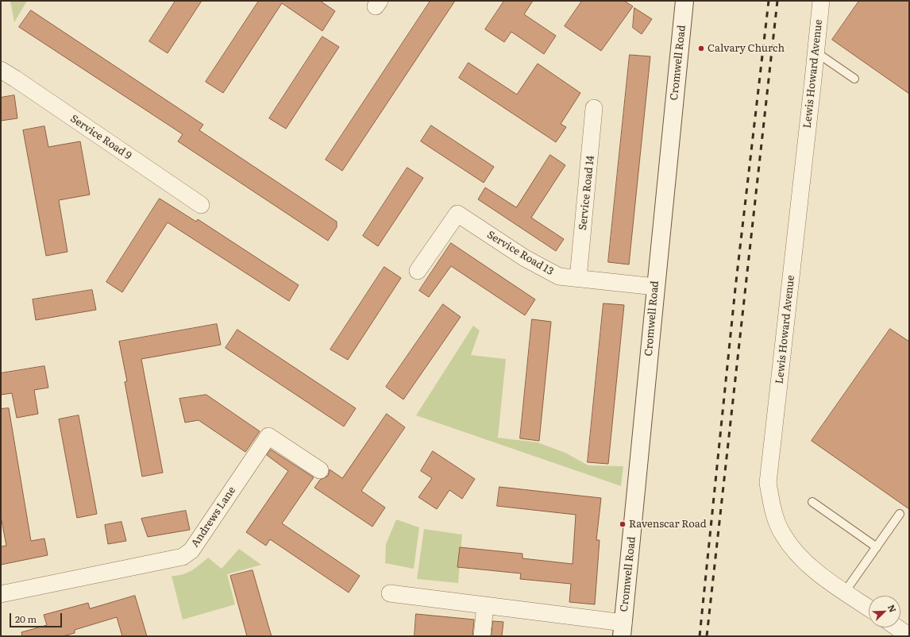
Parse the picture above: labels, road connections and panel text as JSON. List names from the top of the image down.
{
  "streets": {
    "street": [
      "Cromwell Road",
      "Lewis Howard Avenue",
      "Service Road 9",
      "Service Road 14",
      "Service Road 13",
      "Andrews Lane"
    ]
  },
  "crossings": [
    ["Cromwell Road", "Service Road 13"],
    ["Service Road 14", "Service Road 13"]
  ],
  "places": ["Calvary Church", "Ravenscar Road"],
  "scale_bar": "20 m",
  "north": "top right"
}
